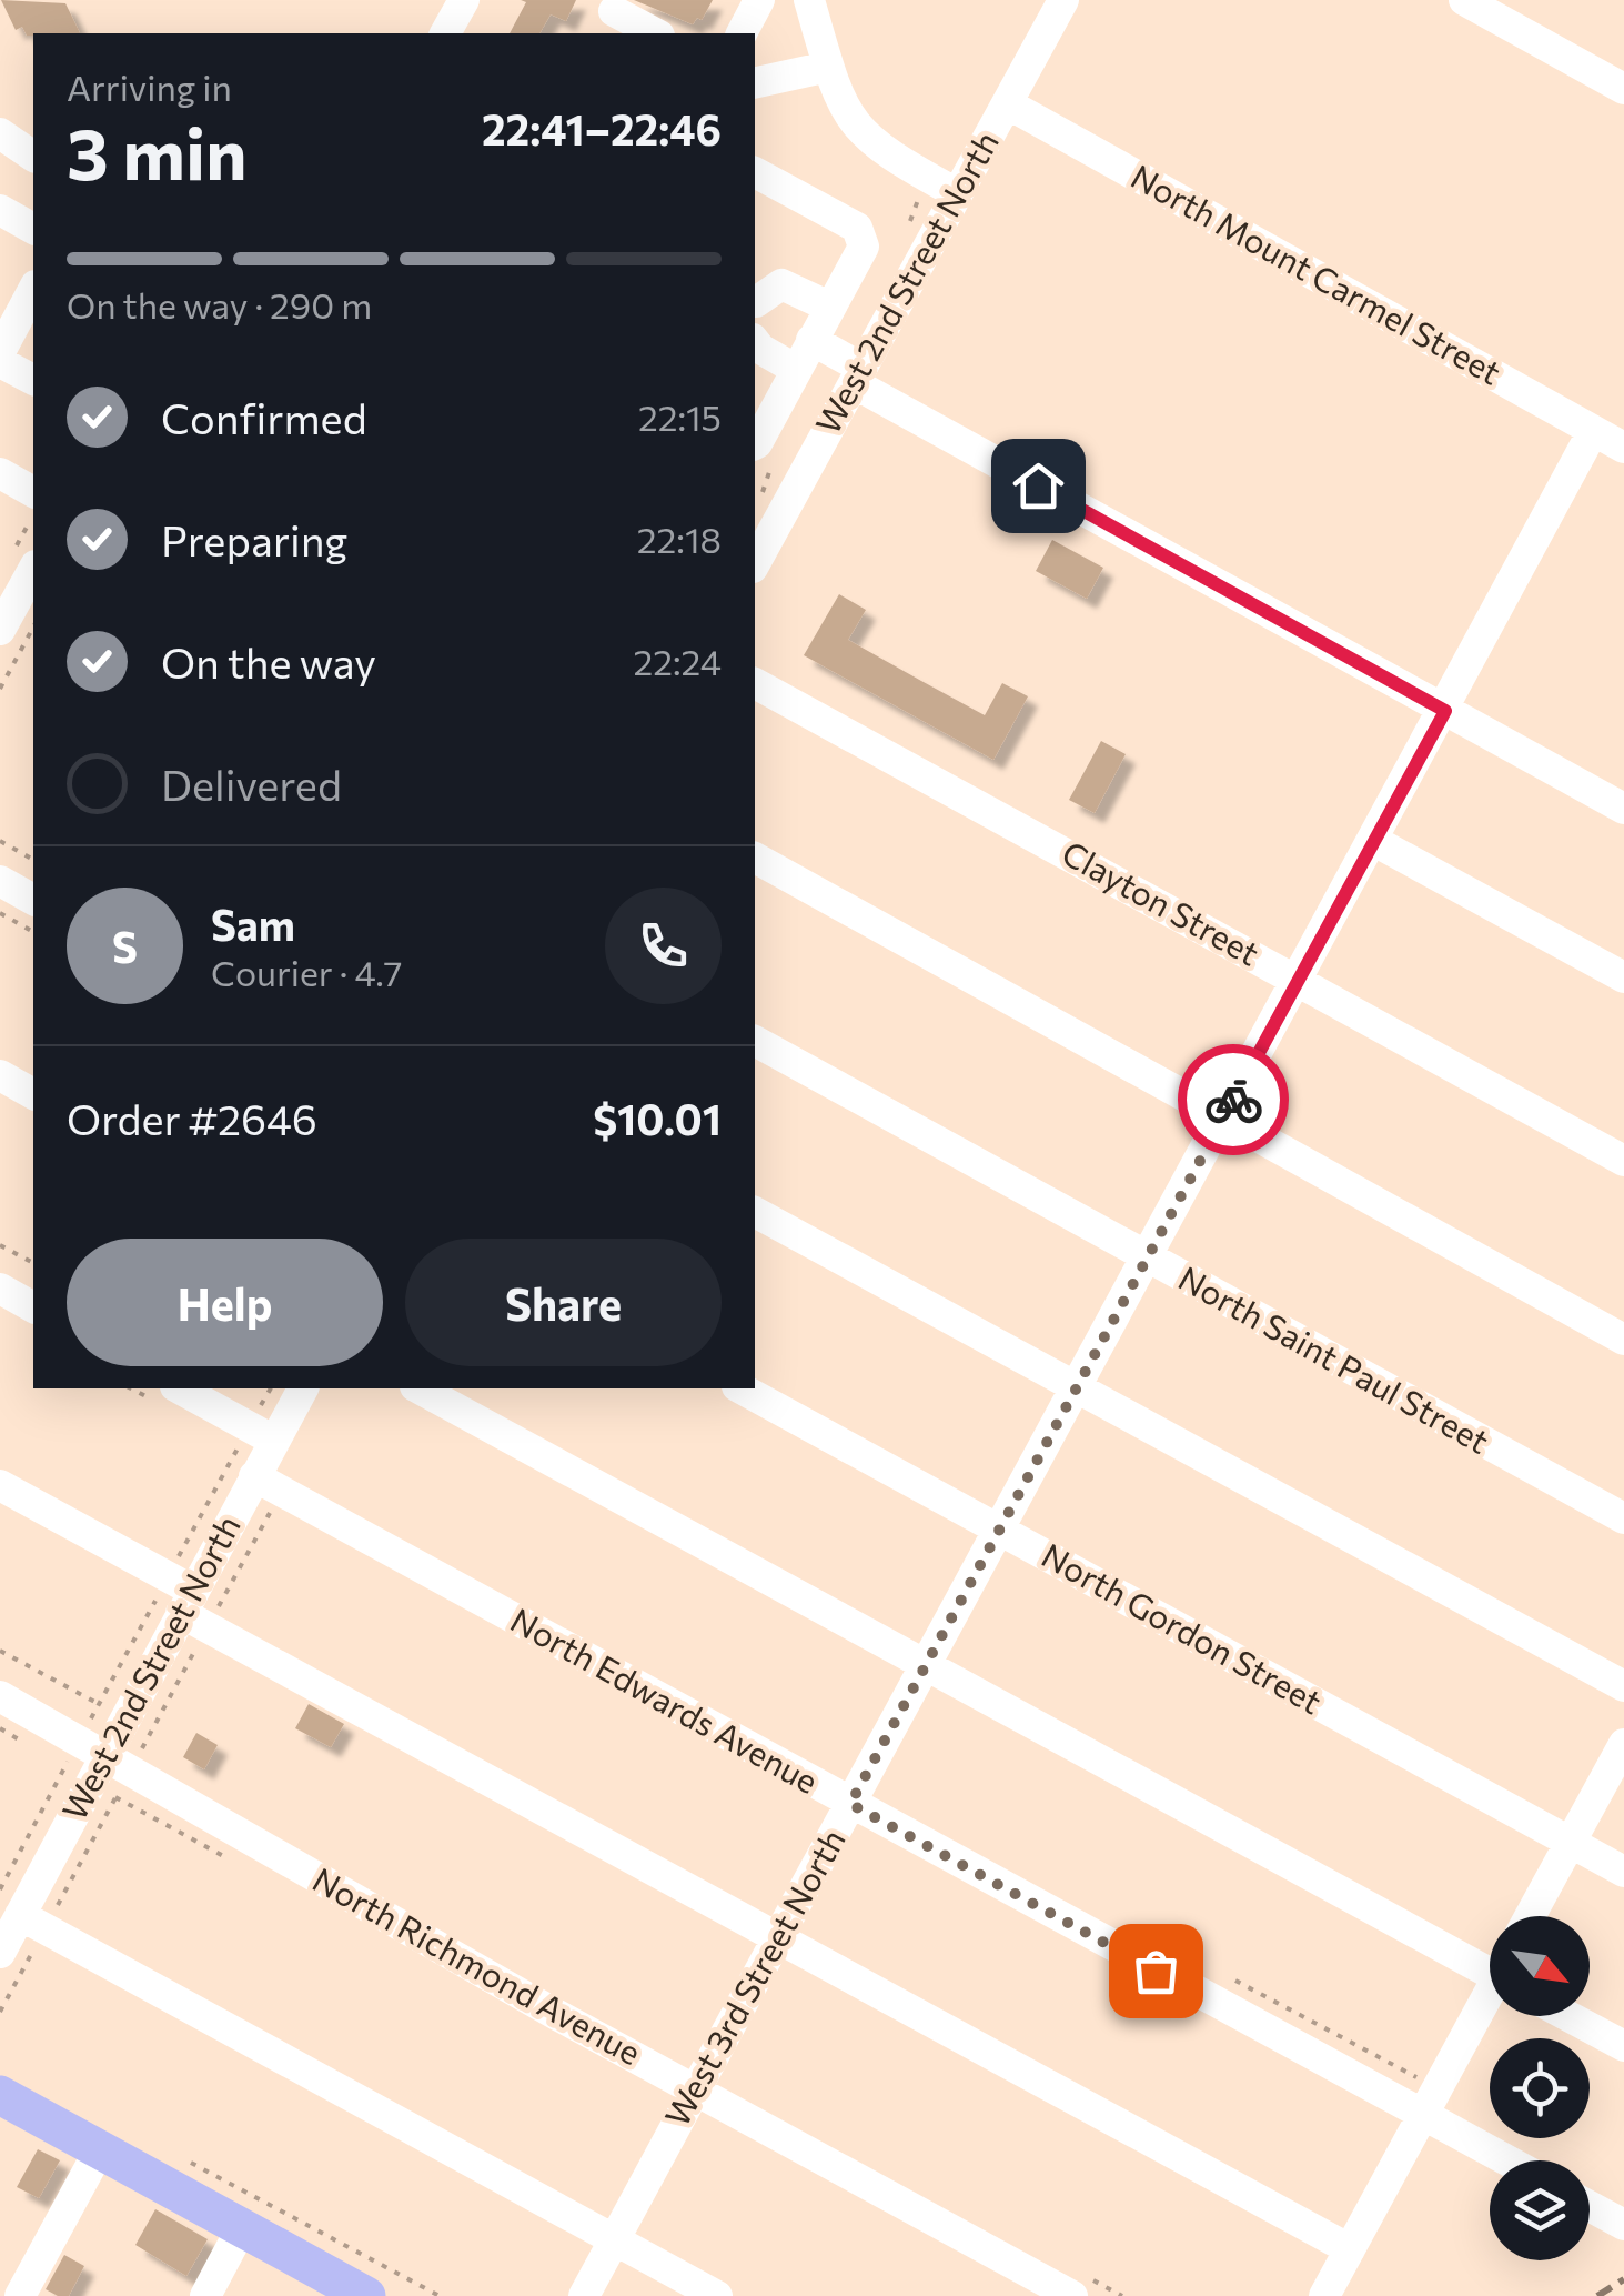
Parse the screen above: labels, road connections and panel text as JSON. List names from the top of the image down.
{
  "streets": {
    "street": [
      "North Mount Carmel Street",
      "West 2nd Street North",
      "Clayton Street",
      "North Saint Paul Street",
      "North Gordon Street",
      "North Edwards Avenue",
      "North Richmond Avenue",
      "West 3rd Street North"
    ]
  },
  "crossings": [
    ["North Mount Carmel Street", "West 2nd Street North"],
    ["North Mount Carmel Street", "West 3rd Street North"],
    ["West 2nd Street North", "North Edwards Avenue"],
    ["West 2nd Street North", "North Richmond Avenue"],
    ["Clayton Street", "West 3rd Street North"],
    ["North Saint Paul Street", "West 3rd Street North"],
    ["North Gordon Street", "West 3rd Street North"],
    ["North Edwards Avenue", "West 3rd Street North"],
    ["North Richmond Avenue", "West 3rd Street North"]
  ],
  "north": "bottom right",
  "page": {
    "heading": ["3 min", "Arriving in", "22:41–22:46"],
    "panel": [
      "Sam",
      "Courier · 4.7",
      "Order #2646",
      "$10.01"
    ],
    "bar": "On the way · 290 m",
    "list": [
      ["Confirmed", "22:15"],
      ["Preparing", "22:18"],
      ["On the way", "22:24"],
      "Delivered"
    ],
    "round": "S",
    "buttons": ["Help", "Share"]
  }
}
